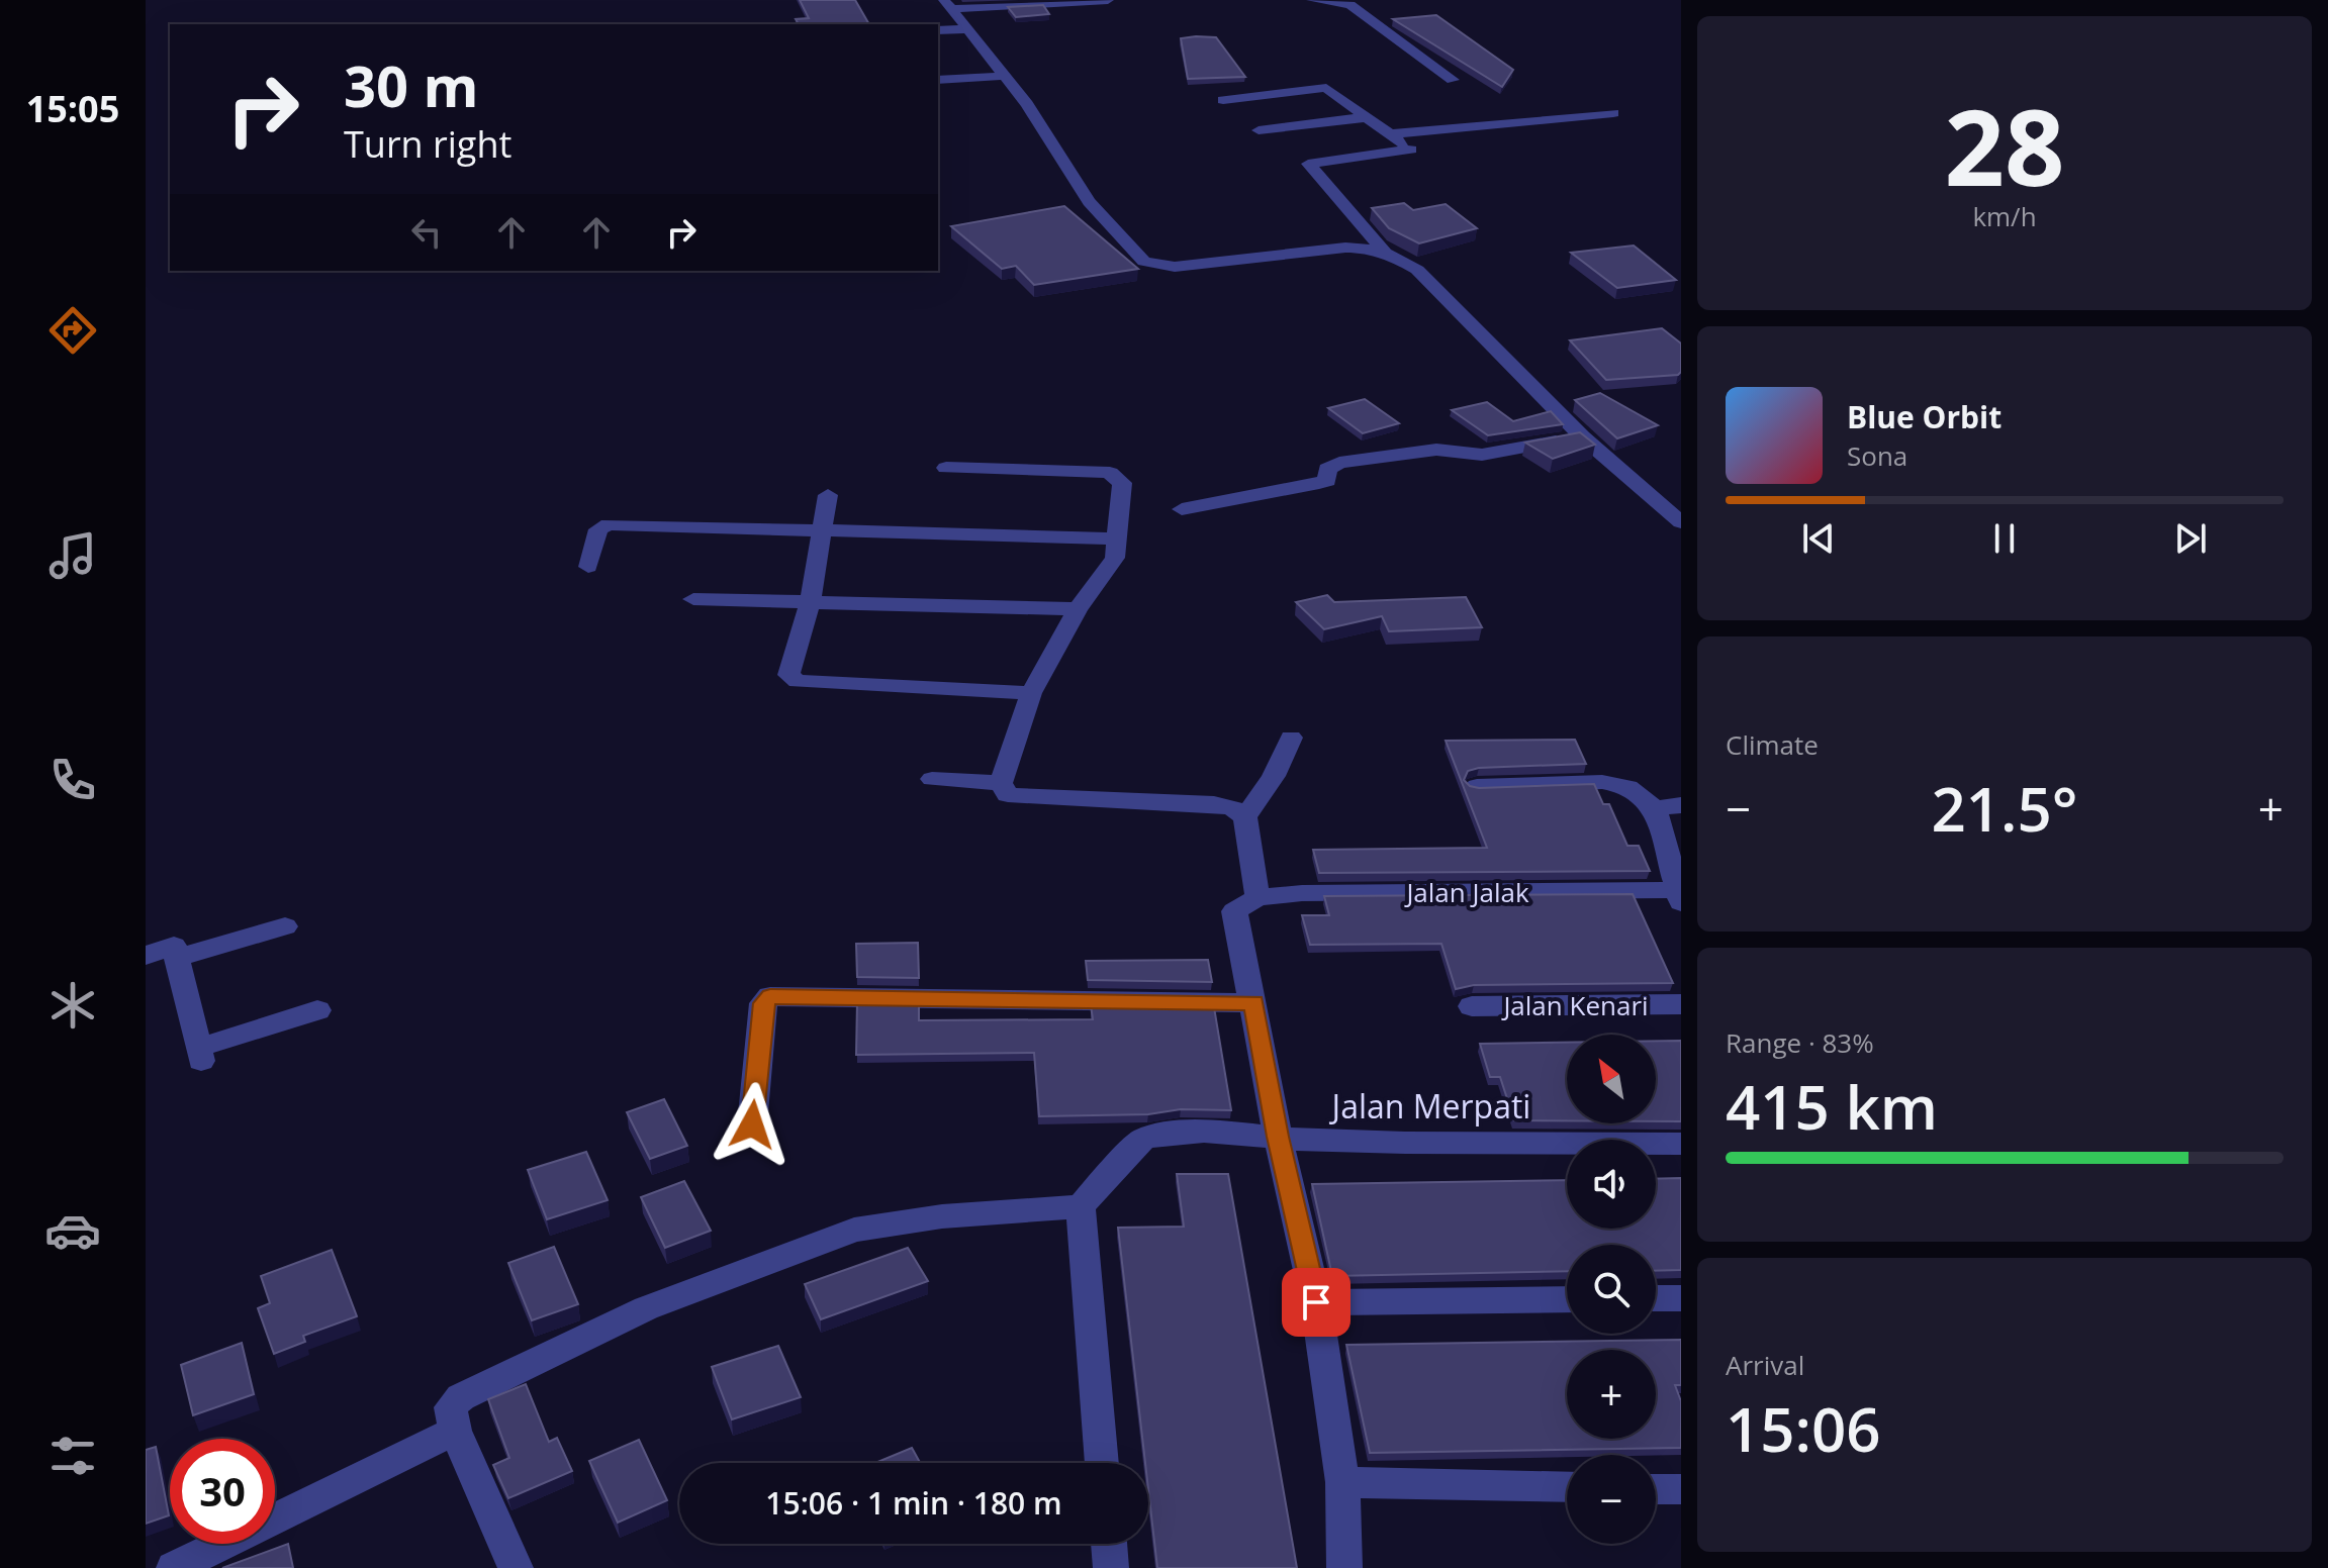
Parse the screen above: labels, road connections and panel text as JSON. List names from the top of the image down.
{
  "streets": {
    "street": ["Jalan Jalak", "Jalan Kenari", "Jalan Merpati"]
  },
  "north": "top left",
  "page": {
    "tabs": "15:05",
    "tile": [
      ["28", "km/h"],
      "Climate",
      ["Range · 83%", "415 km"],
      ["Arrival", "15:06"]
    ],
    "turn": ["30 m", "Turn right"],
    "song": ["Blue Orbit", "Sona"],
    "heat": ["−", "21.5°", "+"],
    "map_buttons": ["+", "−"],
    "limit": "30",
    "trip": "15:06 · 1 min · 180 m"
  }
}
